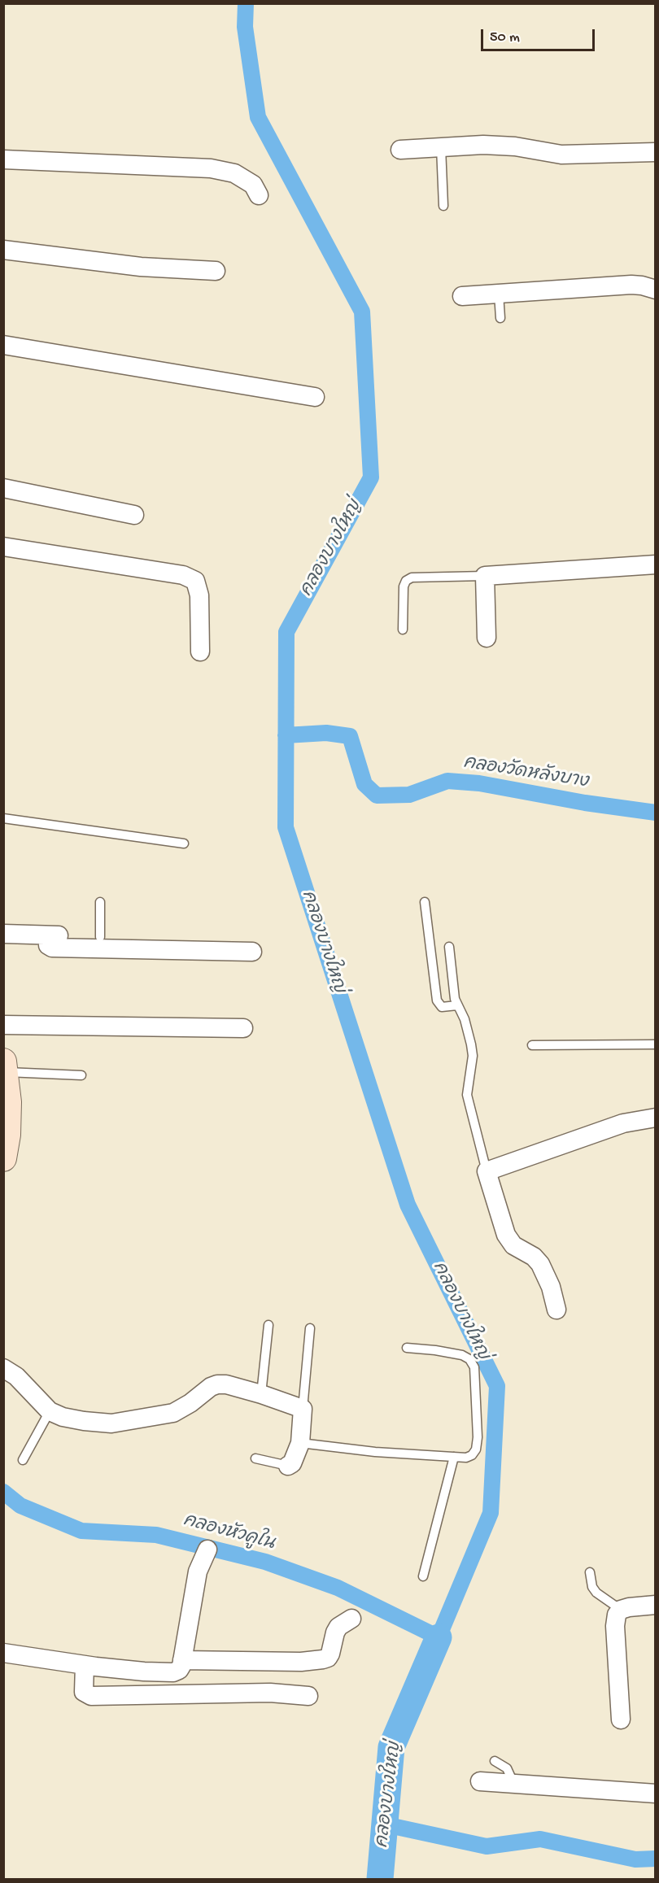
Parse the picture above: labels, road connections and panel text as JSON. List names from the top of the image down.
{
  "water": ["คลองบางใหญ่", "คลองวัดหลังบาง", "คลองหัวคูใน"],
  "scale_bar": "50 m"
}
